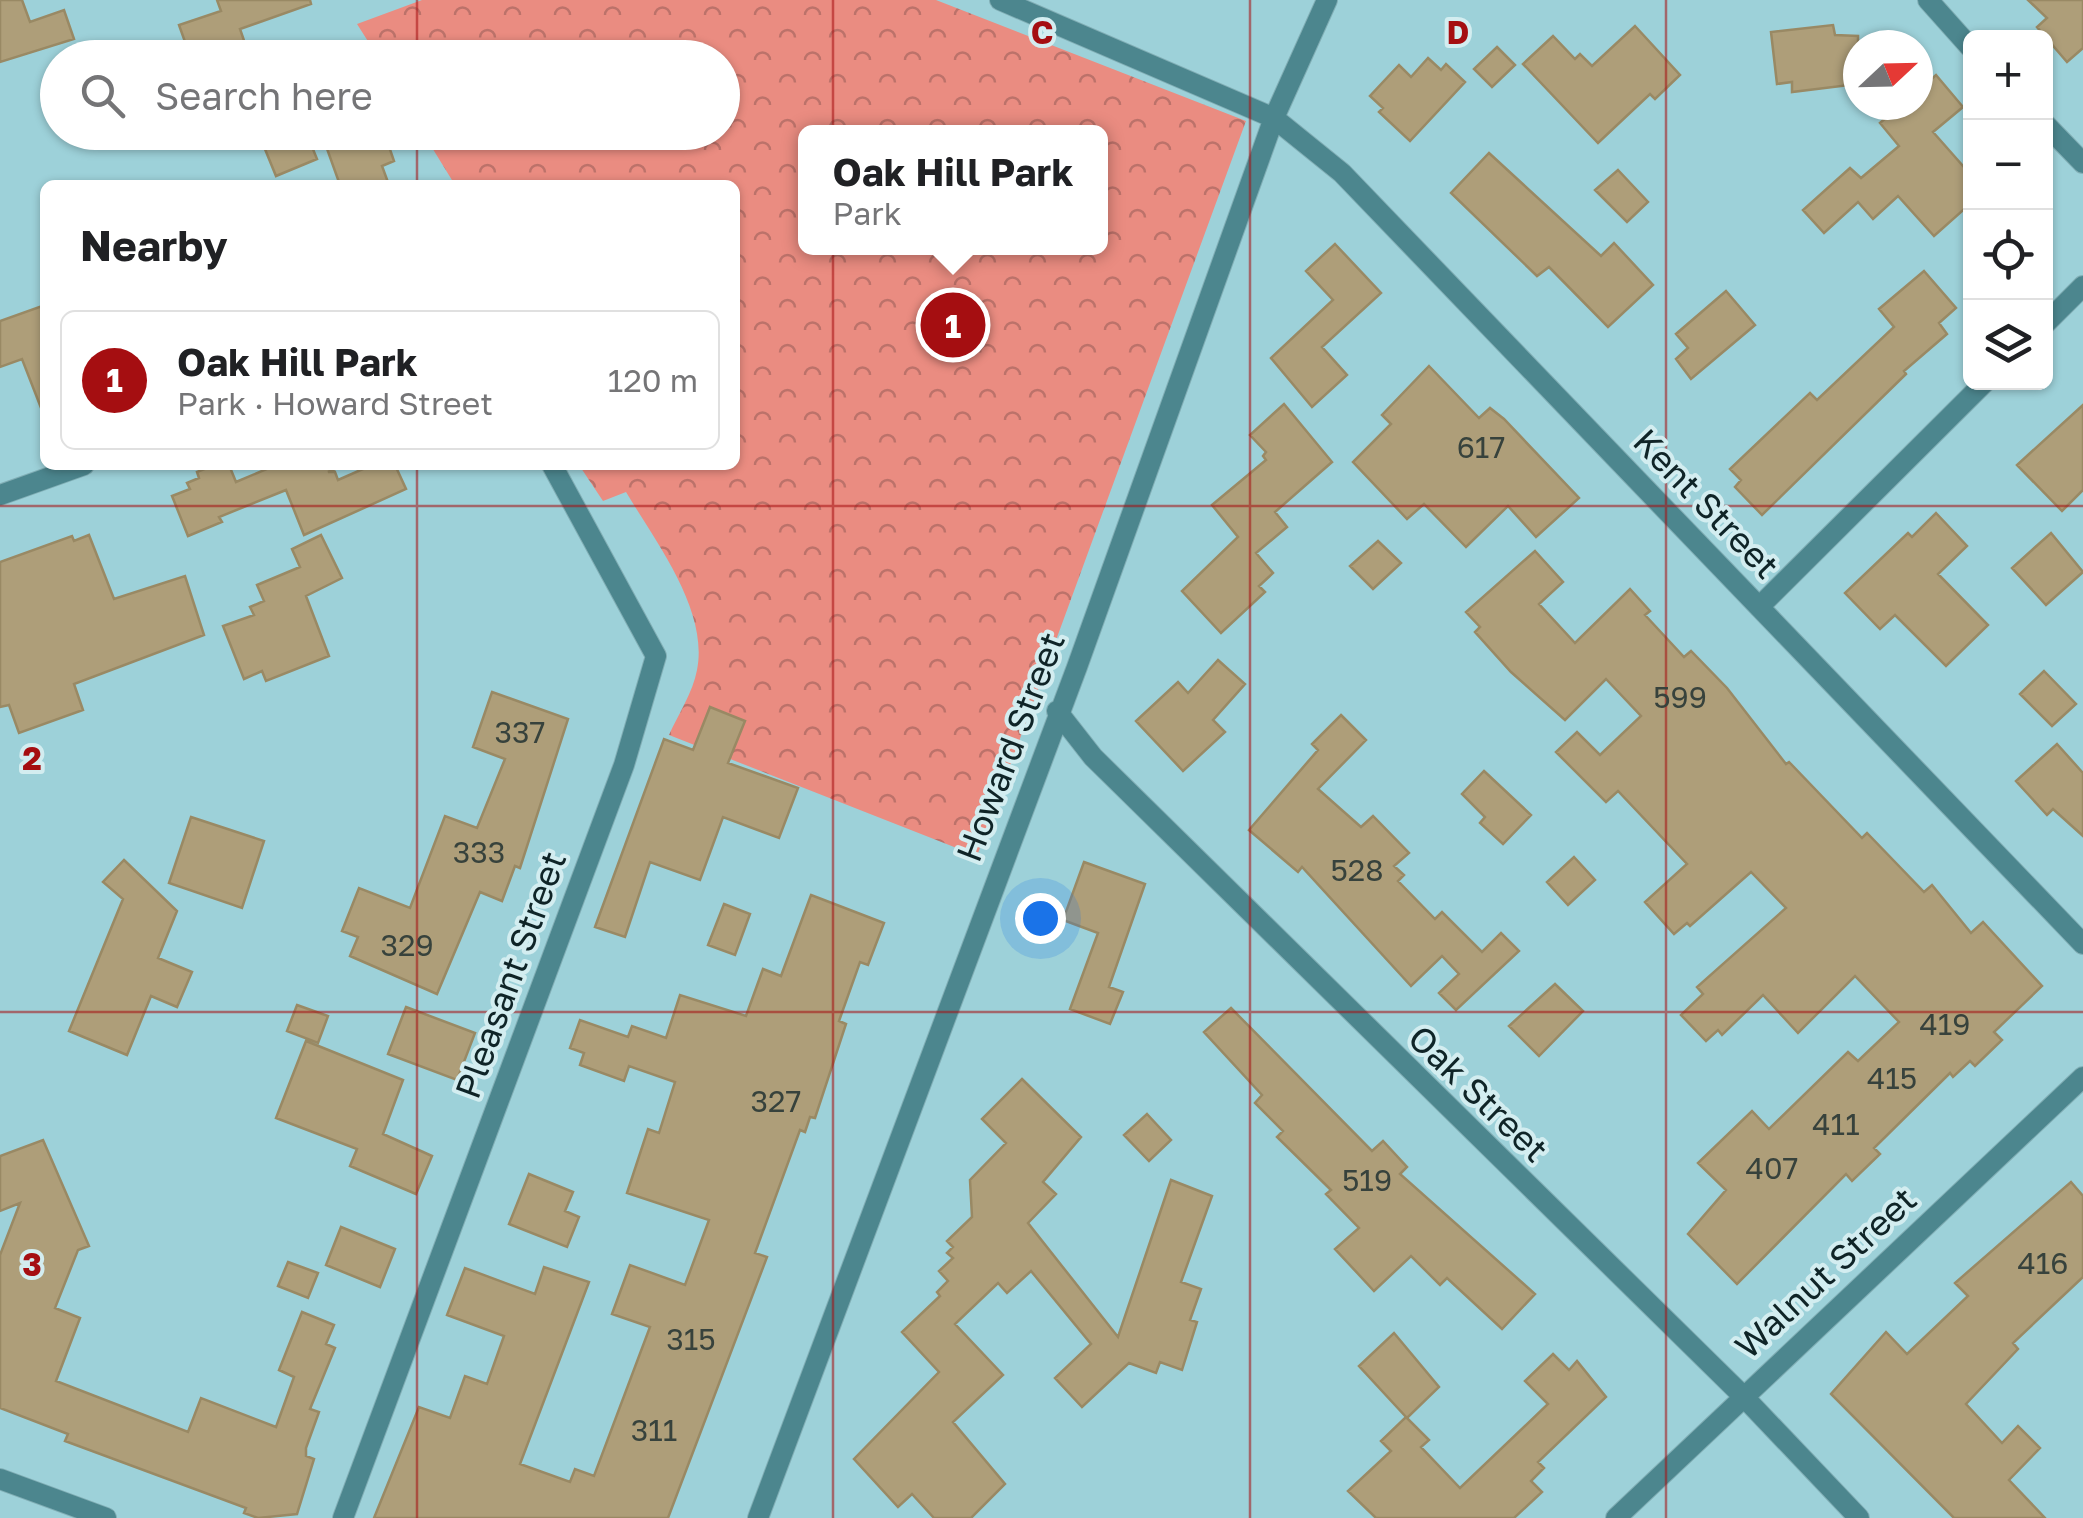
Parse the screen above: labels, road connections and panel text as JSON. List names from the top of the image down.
{
  "streets": {
    "street": [
      "Kent Street",
      "Howard Street",
      "Pleasant Street",
      "Oak Street",
      "Walnut Street"
    ]
  },
  "crossings": [
    ["Kent Street", "Howard Street"],
    ["Howard Street", "Oak Street"],
    ["Oak Street", "Walnut Street"]
  ],
  "house_numbers": [
    "617",
    "599",
    "337",
    "333",
    "528",
    "329",
    "419",
    "415",
    "327",
    "411",
    "407",
    "519",
    "416",
    "315",
    "311"
  ],
  "north": "right",
  "page": {
    "map_buttons": ["+", "−"],
    "search": "Search here",
    "popup": ["Oak Hill Park", "Park"],
    "heading": "Nearby",
    "pins": "1",
    "list": [
      {
        "mark": "1",
        "name": "Oak Hill Park",
        "note": "Park · Howard Street",
        "value": "120 m"
      }
    ]
  },
  "grid": {
    "columns": ["C", "D"],
    "rows": ["2", "3"]
  }
}
